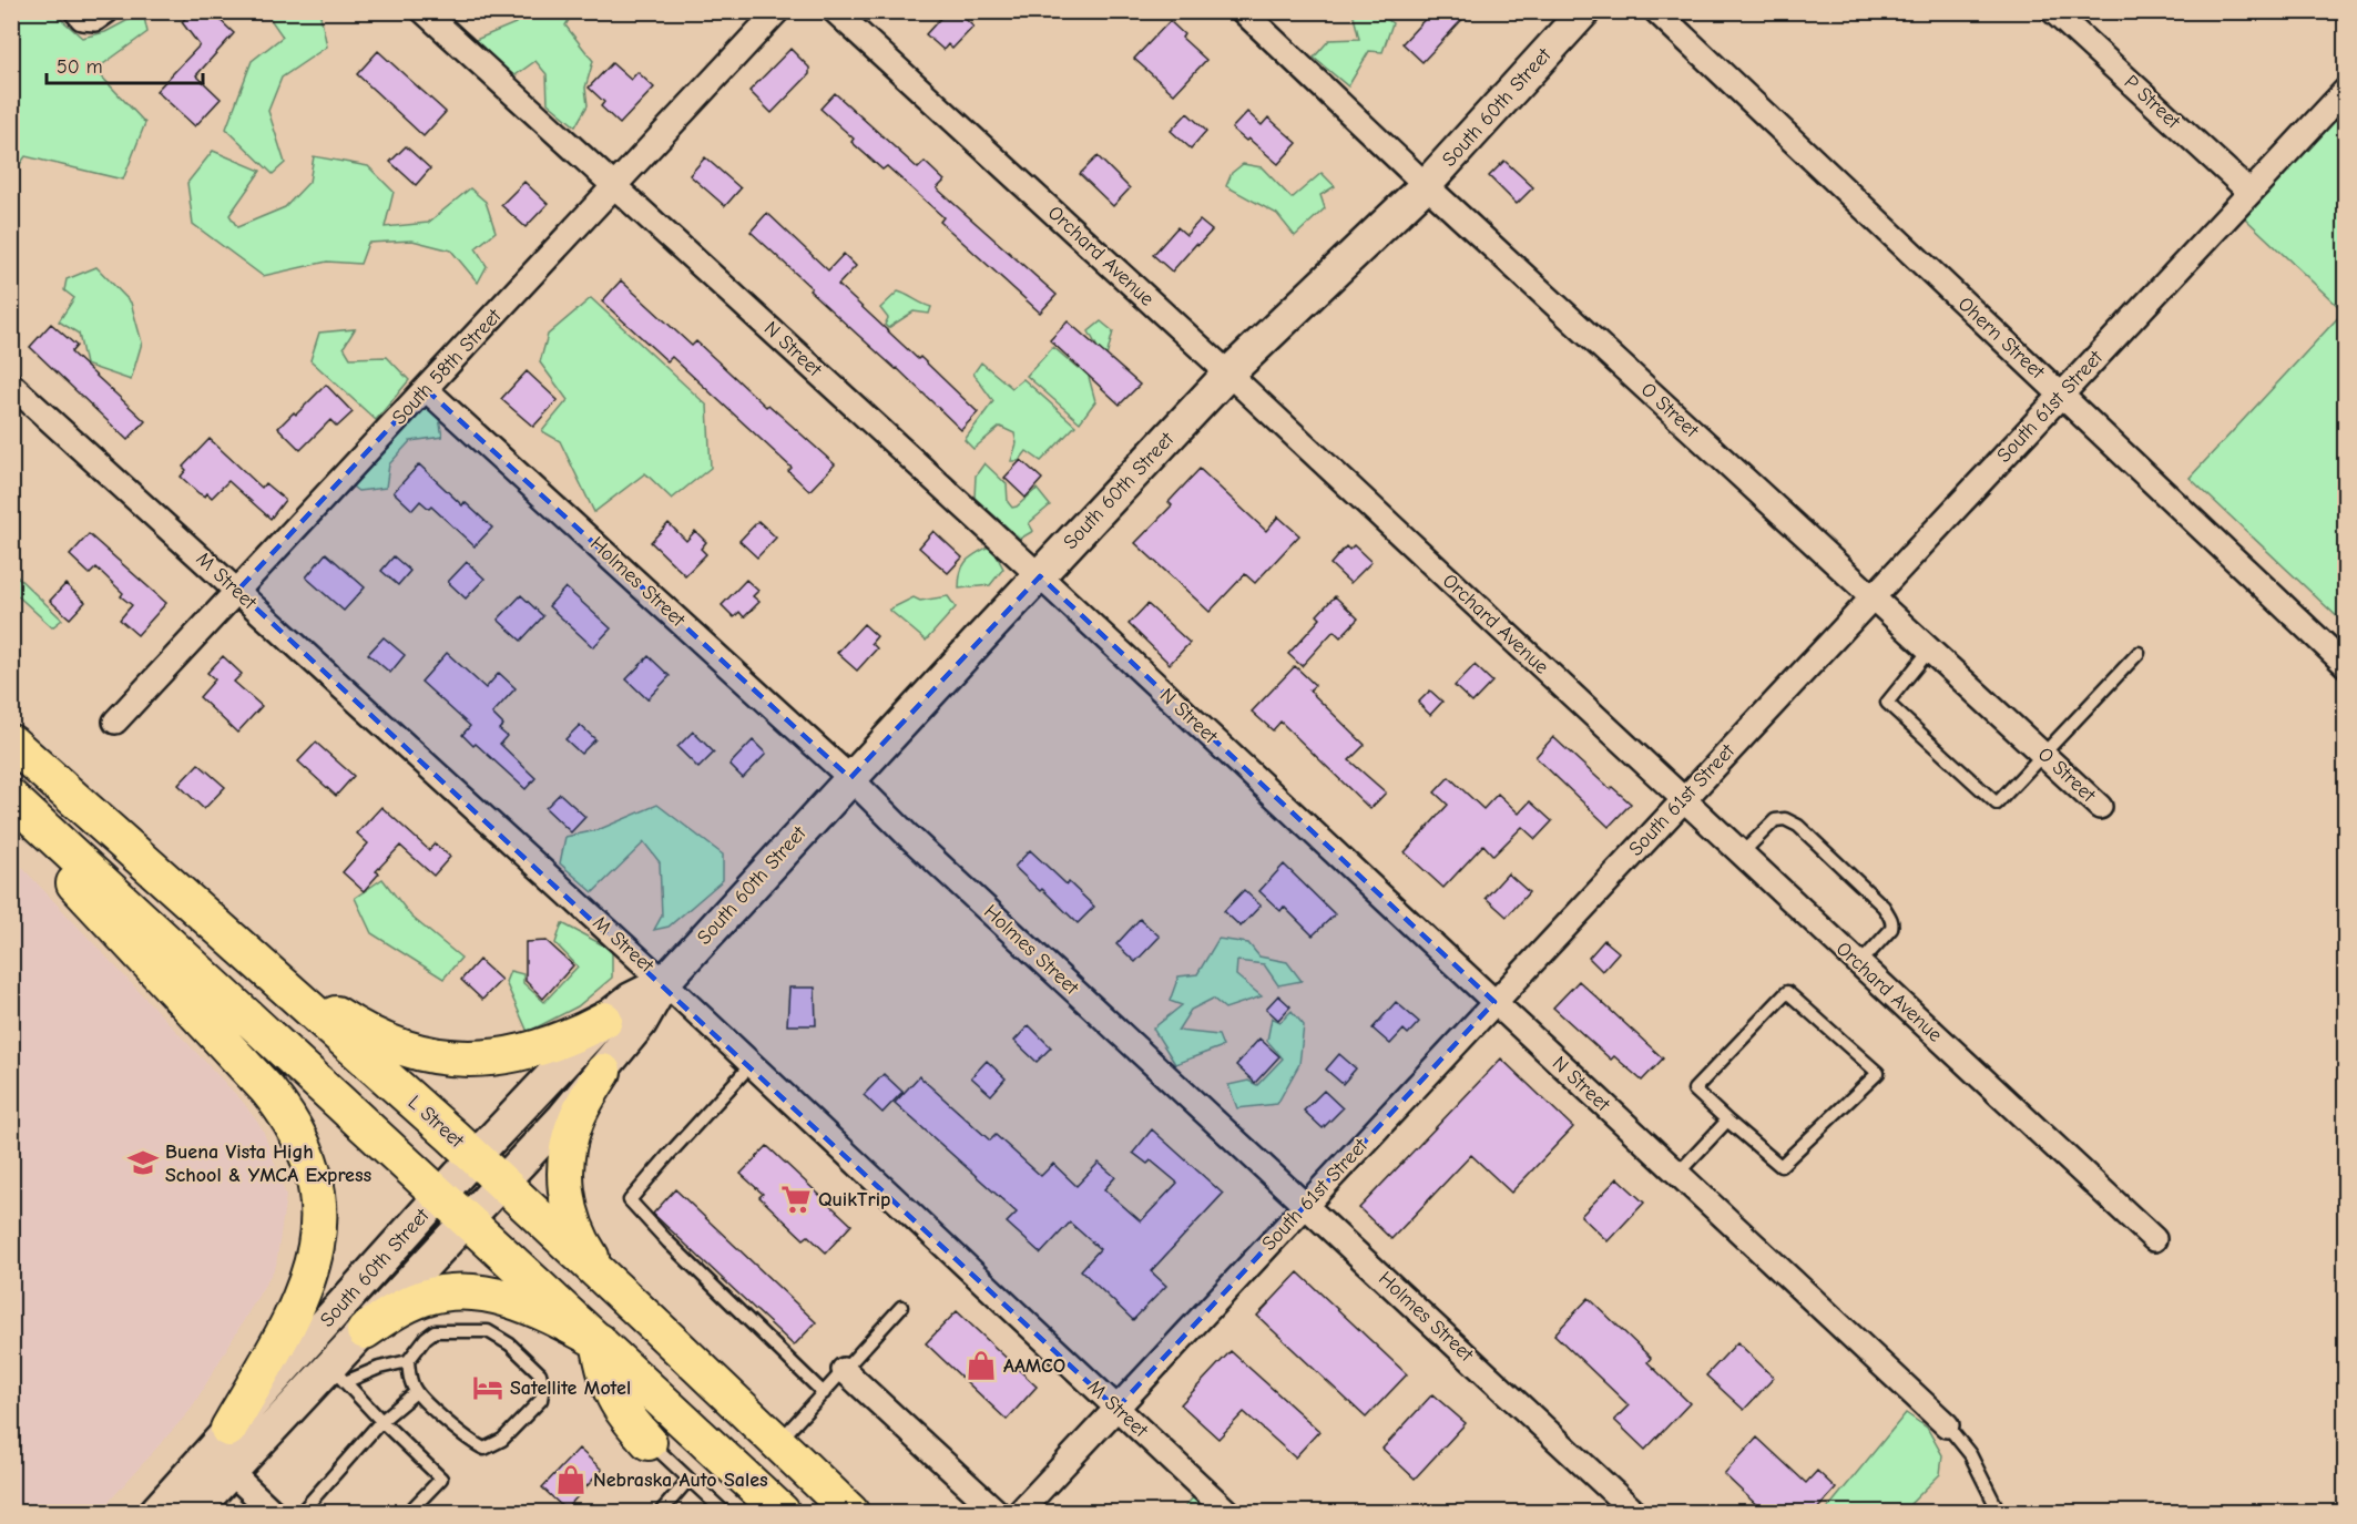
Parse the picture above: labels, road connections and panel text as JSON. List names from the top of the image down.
{
  "streets": {
    "main road": ["South 60th Street", "L Street"],
    "street": [
      "P Street",
      "Orchard Avenue",
      "Ohern Street",
      "N Street",
      "South 58th Street",
      "South 61st Street",
      "O Street",
      "M Street",
      "Holmes Street"
    ]
  },
  "crossings": [
    ["P Street", "South 61st Street"],
    ["South 60th Street", "Orchard Avenue"],
    ["South 60th Street", "N Street"],
    ["South 60th Street", "O Street"],
    ["South 60th Street", "M Street"],
    ["South 60th Street", "Holmes Street"],
    ["South 60th Street", "L Street"],
    ["Orchard Avenue", "South 61st Street"],
    ["Ohern Street", "South 61st Street"],
    ["N Street", "South 58th Street"],
    ["N Street", "South 61st Street"],
    ["South 58th Street", "M Street"],
    ["South 58th Street", "Holmes Street"],
    ["South 61st Street", "O Street"],
    ["South 61st Street", "M Street"],
    ["South 61st Street", "Holmes Street"]
  ],
  "places": {
    "school or university": ["Buena Vista High School & YMCA Express"],
    "supermarket": ["QuikTrip"],
    "shop": ["AAMCO", "Nebraska Auto Sales"],
    "hotel": ["Satellite Motel"]
  },
  "scale_bar": "50 m"
}
